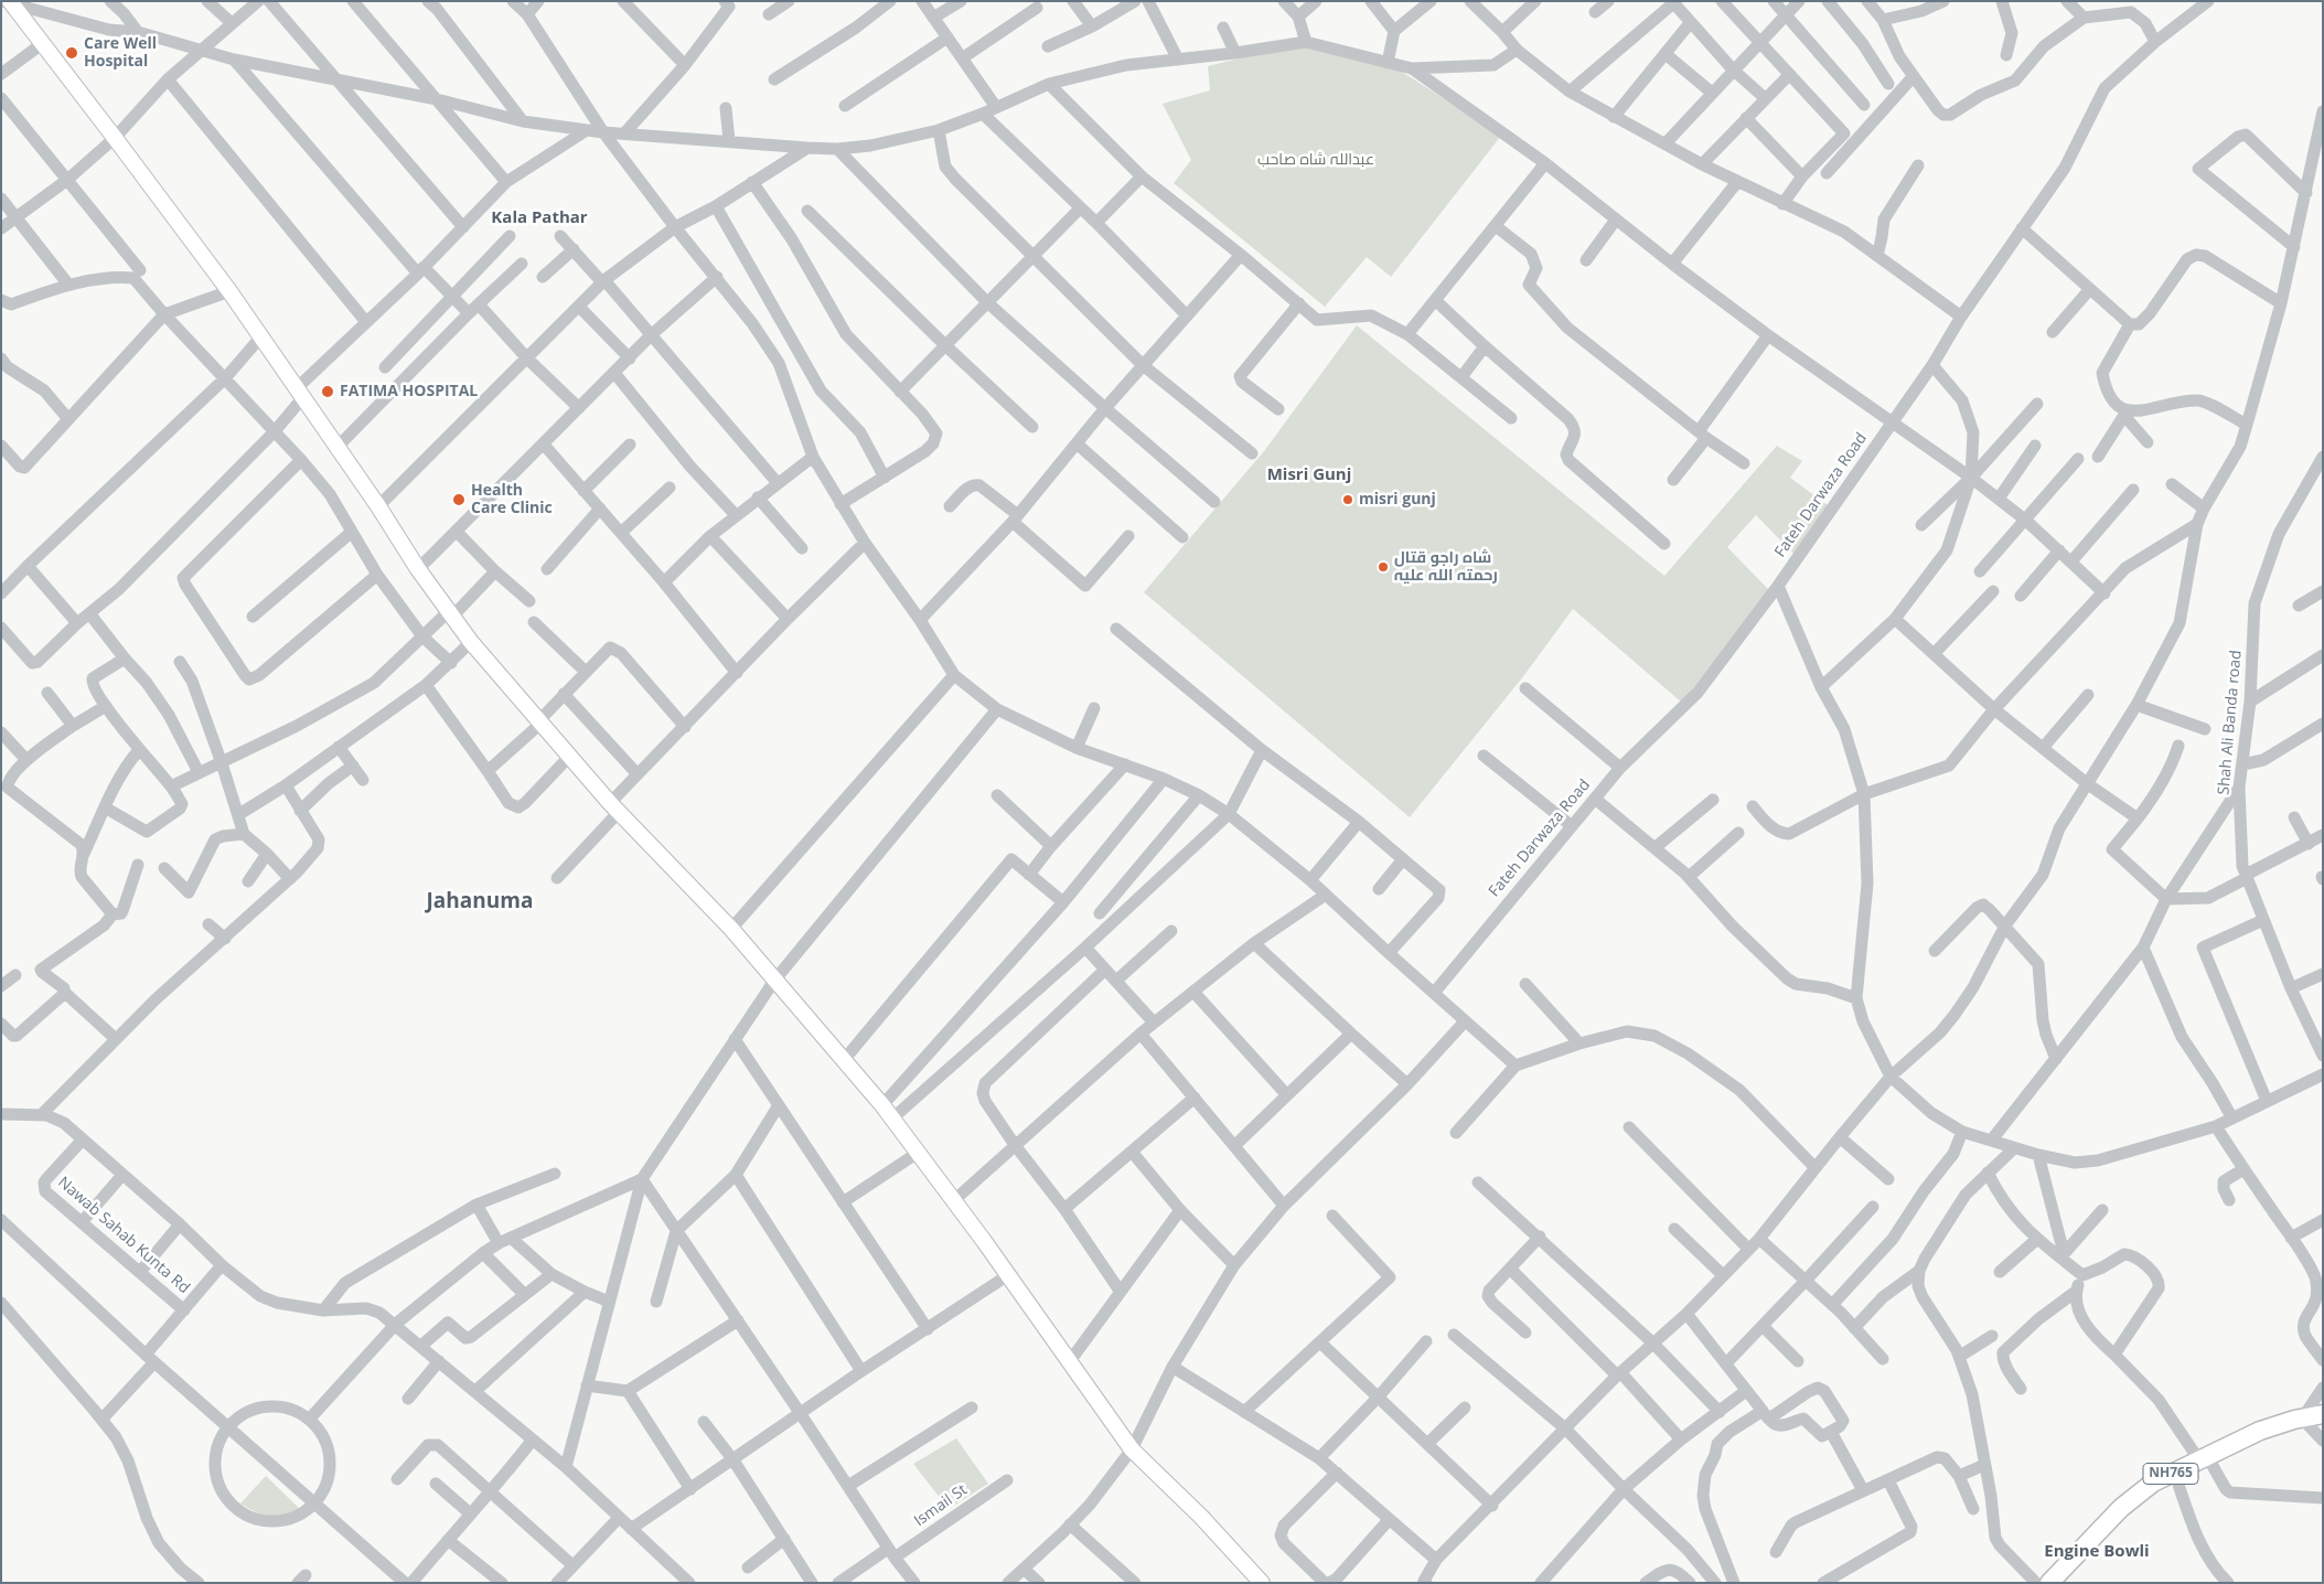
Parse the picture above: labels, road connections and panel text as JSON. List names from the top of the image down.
{
  "streets": {
    "highway": ["NH765"],
    "street": [
      "Fateh Darwaza Road",
      "Shah Ali Banda road",
      "Nawab Sahab Kunta Rd",
      "Ismail St"
    ]
  },
  "districts": [
    "Kala Pathar",
    "Misri Gunj",
    "Jahanuma",
    "Engine Bowli"
  ],
  "parks": ["عبداللہ شاہ صاحب"],
  "places": [
    "Care Well Hospital",
    "FATIMA HOSPITAL",
    "Health Care Clinic",
    "misri gunj",
    "شاہ راجو قتال رحمتہ اللہ علیہ"
  ]
}
